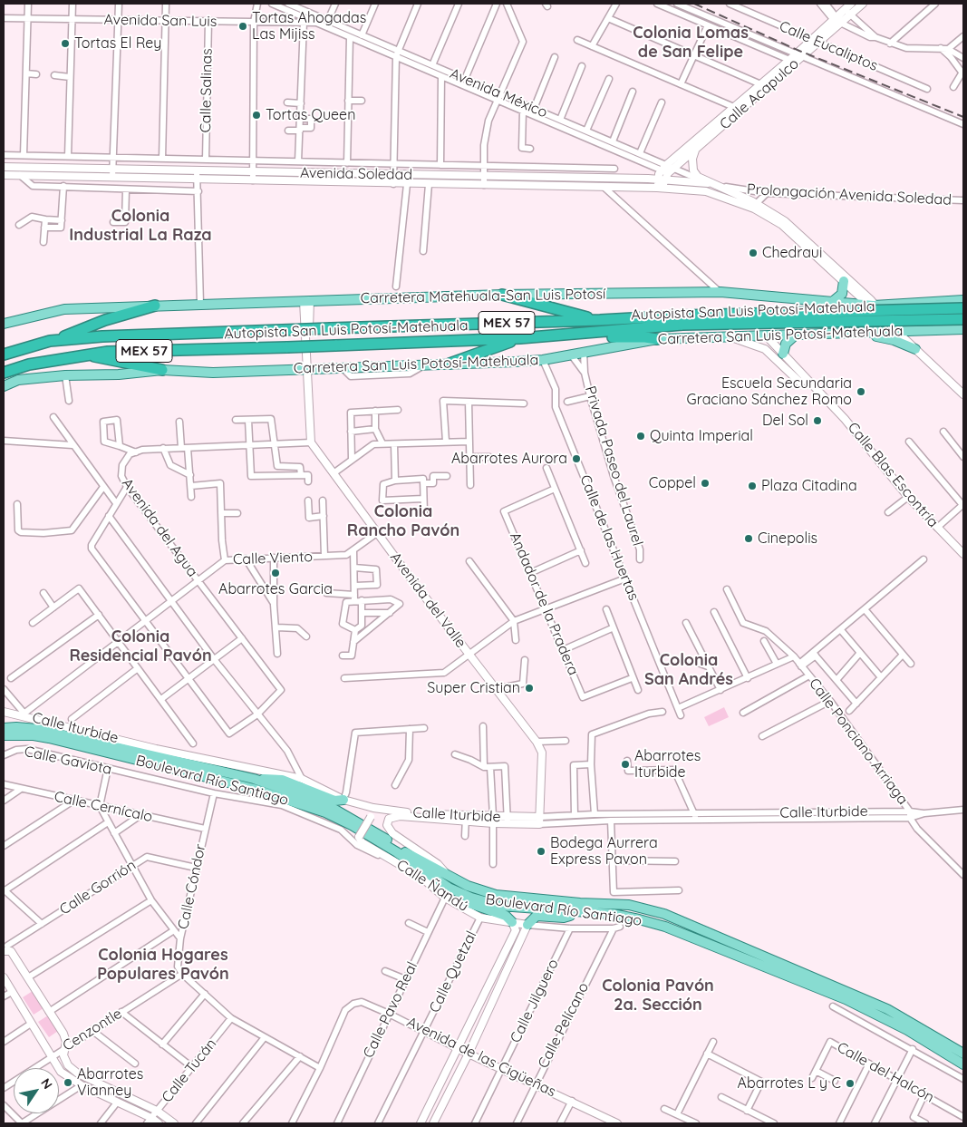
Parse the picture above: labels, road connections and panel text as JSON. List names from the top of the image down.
{
  "streets": {
    "highway": ["Autopista San Luis Potosí-Matehuala", "MEX 57"],
    "main road": ["Carretera Matehuala-San Luis Potosí", "Carretera San Luis Potosí-Matehuala", "Boulevard Río Santiago"],
    "street": [
      "Avenida San Luis",
      "Calle Eucaliptos",
      "Calle Salinas",
      "Avenida México",
      "Calle Acapulco",
      "Avenida Soledad",
      "Prolongación Avenida Soledad",
      "Privada Paseo del Laurel",
      "Calle Blas Escontría",
      "Avenida del Agua",
      "Calle de las Huertas",
      "Calle Viento",
      "Avenida del Valle",
      "Andador de la Pradera",
      "Calle Iturbide",
      "Calle Ponciano Arriaga",
      "Calle Gaviota",
      "Calle Cernícalo",
      "Calle Ñandú",
      "Calle Cóndor",
      "Calle Gorrión",
      "Calle Quetzal",
      "Calle Jilguero",
      "Calle Pavo Real",
      "Calle Pelícano",
      "Cenzontle",
      "Avenida de las Cigüeñas",
      "Calle Tucán",
      "Calle del Halcón"
    ]
  },
  "crossings": [
    ["Avenida San Luis", "Calle Salinas"],
    ["Avenida San Luis", "Avenida México"],
    ["Calle Eucaliptos", "Calle Acapulco"],
    ["Avenida México", "Calle Acapulco"],
    ["Avenida México", "Avenida Soledad"],
    ["Avenida México", "Prolongación Avenida Soledad"],
    ["Calle Acapulco", "Avenida Soledad"],
    ["Avenida Soledad", "Prolongación Avenida Soledad"],
    ["Avenida Soledad", "Carretera Matehuala-San Luis Potosí"],
    ["Autopista San Luis Potosí-Matehuala", "MEX 57"],
    ["Carretera San Luis Potosí-Matehuala", "Privada Paseo del Laurel"],
    ["Carretera San Luis Potosí-Matehuala", "Calle Blas Escontría"],
    ["Carretera San Luis Potosí-Matehuala", "Calle de las Huertas"],
    ["Avenida del Agua", "Calle Viento"],
    ["Calle Viento", "Avenida del Valle"],
    ["Calle Viento", "Calle Iturbide"],
    ["Avenida del Valle", "Calle Iturbide"],
    ["Calle Iturbide", "Calle Ponciano Arriaga"],
    ["Calle Iturbide", "Boulevard Río Santiago"],
    ["Calle Iturbide", "Calle Ñandú"],
    ["Calle Gaviota", "Calle Ñandú"],
    ["Calle Gaviota", "Calle Cóndor"],
    ["Calle Cernícalo", "Calle Cóndor"],
    ["Calle Ñandú", "Calle Quetzal"],
    ["Calle Ñandú", "Calle Jilguero"],
    ["Calle Ñandú", "Calle Pavo Real"],
    ["Calle Ñandú", "Calle Pelícano"],
    ["Calle Cóndor", "Calle Gorrión"],
    ["Calle Cóndor", "Cenzontle"],
    ["Calle Quetzal", "Avenida de las Cigüeñas"],
    ["Calle Jilguero", "Avenida de las Cigüeñas"],
    ["Calle Pavo Real", "Avenida de las Cigüeñas"],
    ["Calle Pelícano", "Avenida de las Cigüeñas"]
  ],
  "districts": [
    "Colonia Lomas de San Felipe",
    "Colonia Industrial La Raza",
    "Colonia Rancho Pavón",
    "Colonia Residencial Pavón",
    "Colonia San Andrés",
    "Colonia Hogares Populares Pavón",
    "Colonia Pavón 2a. Sección"
  ],
  "places": [
    "Tortas Ahogadas Las Mijiss",
    "Tortas El Rey",
    "Tortas Queen",
    "Chedraui",
    "Escuela Secundaria Graciano Sánchez Romo",
    "Del Sol",
    "Quinta Imperial",
    "Abarrotes Aurora",
    "Coppel",
    "Plaza Citadina",
    "Cinepolis",
    "Abarrotes Garcia",
    "Super Cristian",
    "Abarrotes Iturbide",
    "Bodega Aurrera Express Pavon",
    "Abarrotes Vianney",
    "Abarrotes L y C"
  ],
  "north": "top right"
}
